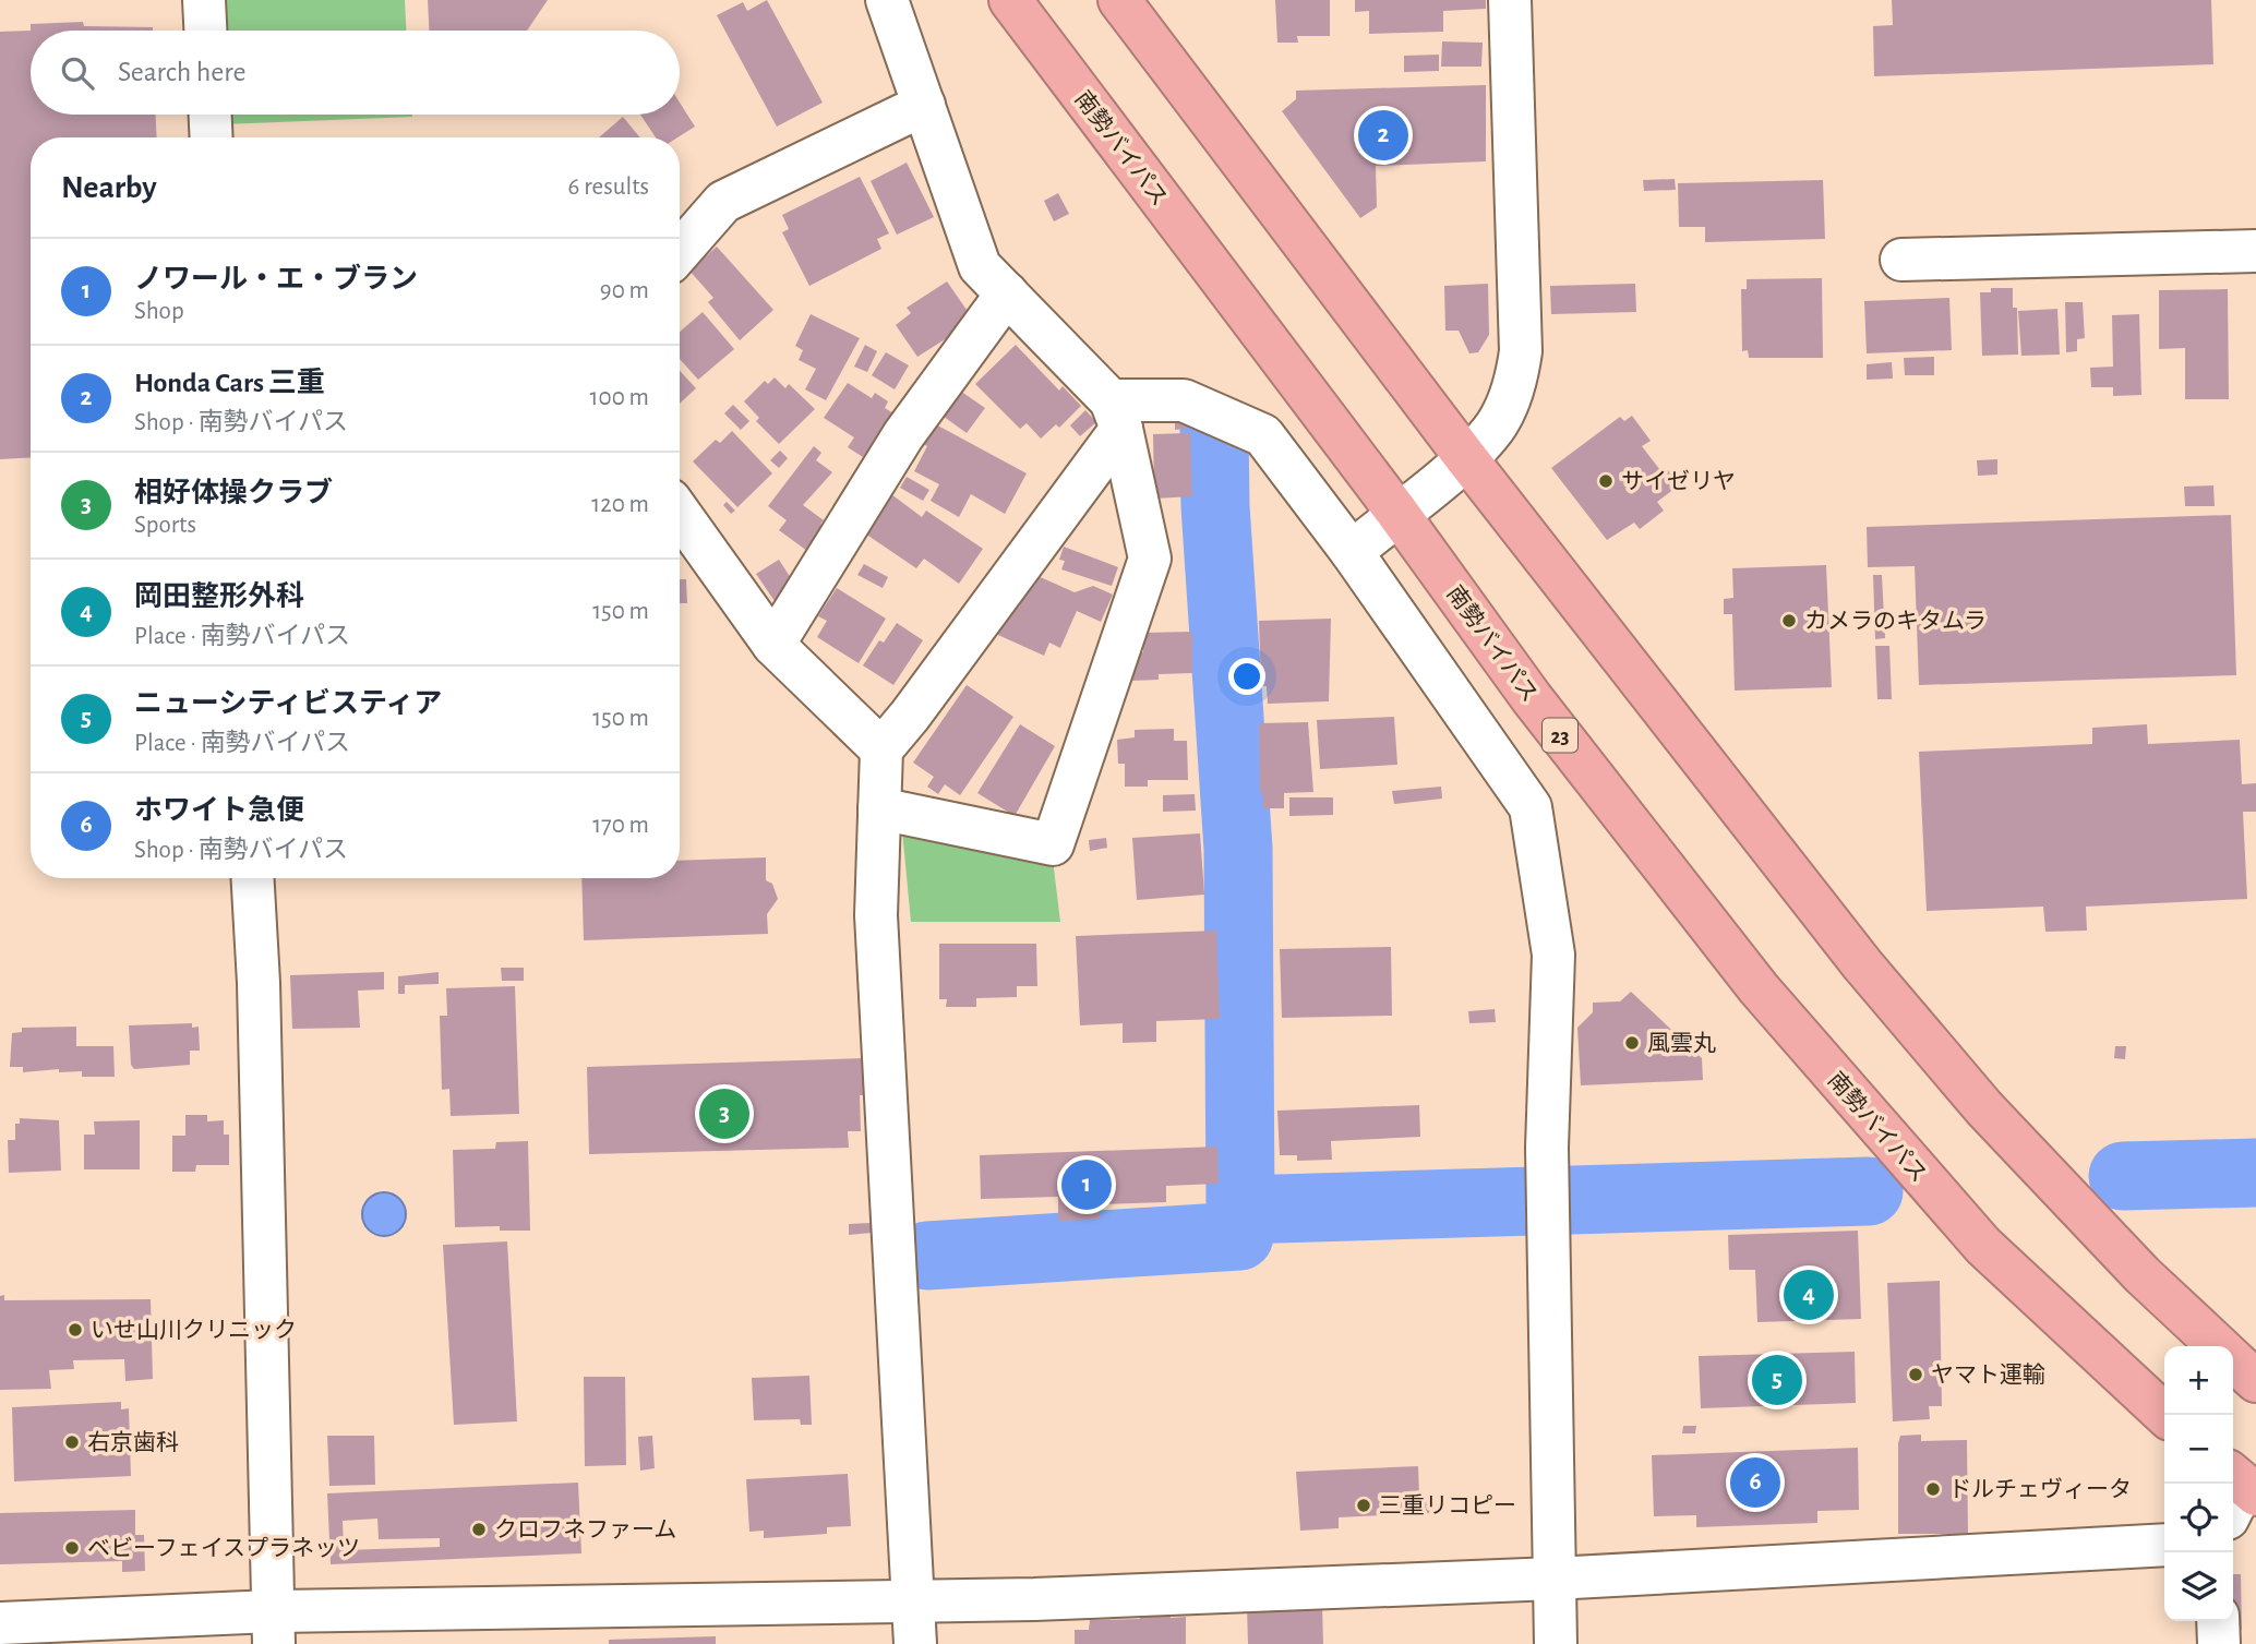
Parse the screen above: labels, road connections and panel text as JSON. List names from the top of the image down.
{
  "streets": {
    "highway": ["南勢バイパス", "23"]
  },
  "places": [
    "サイゼリヤ",
    "カメラのキタムラ",
    "風雲丸",
    "いせ山川クリニック",
    "ヤマト運輸",
    "右京歯科",
    "ドルチェヴィータ",
    "三重リコピー",
    "クロフネファーム",
    "ベビーフェイスプラネッツ"
  ],
  "page": {
    "search": "Search here",
    "pins": [
      "2",
      "3",
      "1",
      "4",
      "5",
      "6"
    ],
    "heading": ["Nearby", "6 results"],
    "list": [
      {
        "mark": "1",
        "name": "ノワール・エ・ブラン",
        "note": "Shop",
        "value": "90 m"
      },
      {
        "mark": "2",
        "name": "Honda Cars 三重",
        "note": "Shop · 南勢バイパス",
        "value": "100 m"
      },
      {
        "mark": "3",
        "name": "相好体操クラブ",
        "note": "Sports",
        "value": "120 m"
      },
      {
        "mark": "4",
        "name": "岡田整形外科",
        "note": "Place · 南勢バイパス",
        "value": "150 m"
      },
      {
        "mark": "5",
        "name": "ニューシティビスティア",
        "note": "Place · 南勢バイパス",
        "value": "150 m"
      },
      {
        "mark": "6",
        "name": "ホワイト急便",
        "note": "Shop · 南勢バイパス",
        "value": "170 m"
      }
    ],
    "map_buttons": ["+", "−"]
  }
}
